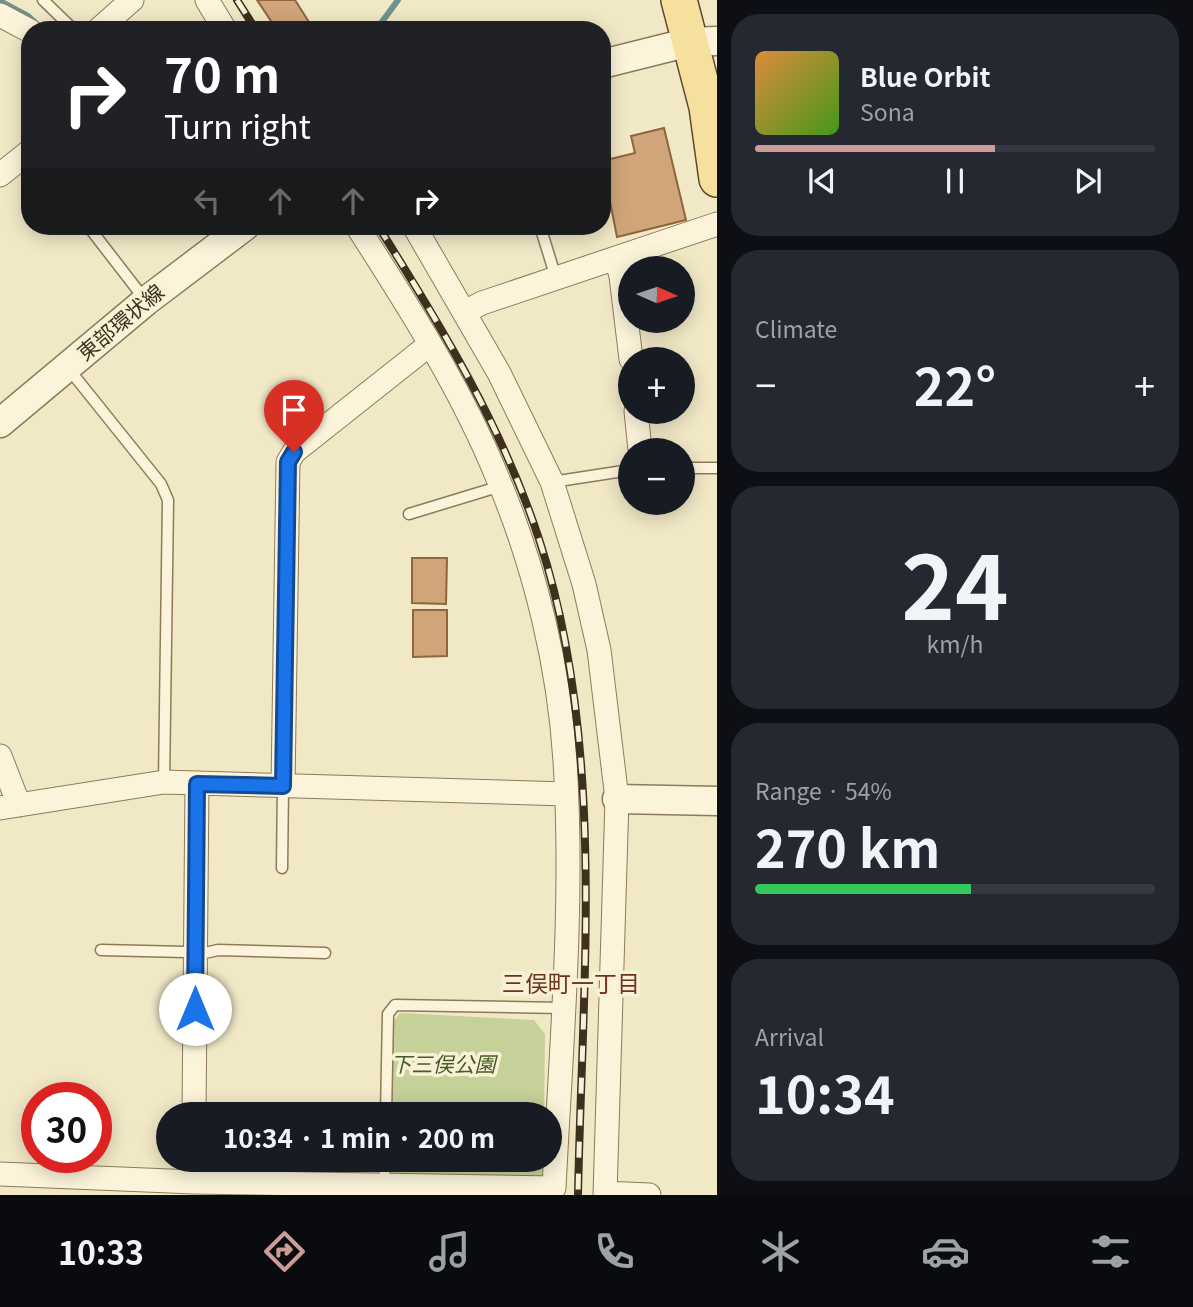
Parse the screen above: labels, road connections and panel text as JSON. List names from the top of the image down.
{
  "streets": {
    "street": ["東部環状線"]
  },
  "districts": ["三俣町一丁目"],
  "parks": ["下三俣公園"],
  "north": "right",
  "page": {
    "turn": ["70 m", "Turn right"],
    "song": ["Blue Orbit", "Sona"],
    "tile": [
      "Climate",
      ["24", "km/h"],
      ["Range · 54%", "270 km"],
      ["Arrival", "10:34"]
    ],
    "map_buttons": ["+", "−"],
    "heat": ["−", "22°", "+"],
    "limit": "30",
    "trip": "10:34 · 1 min · 200 m",
    "tabs": "10:33"
  }
}
